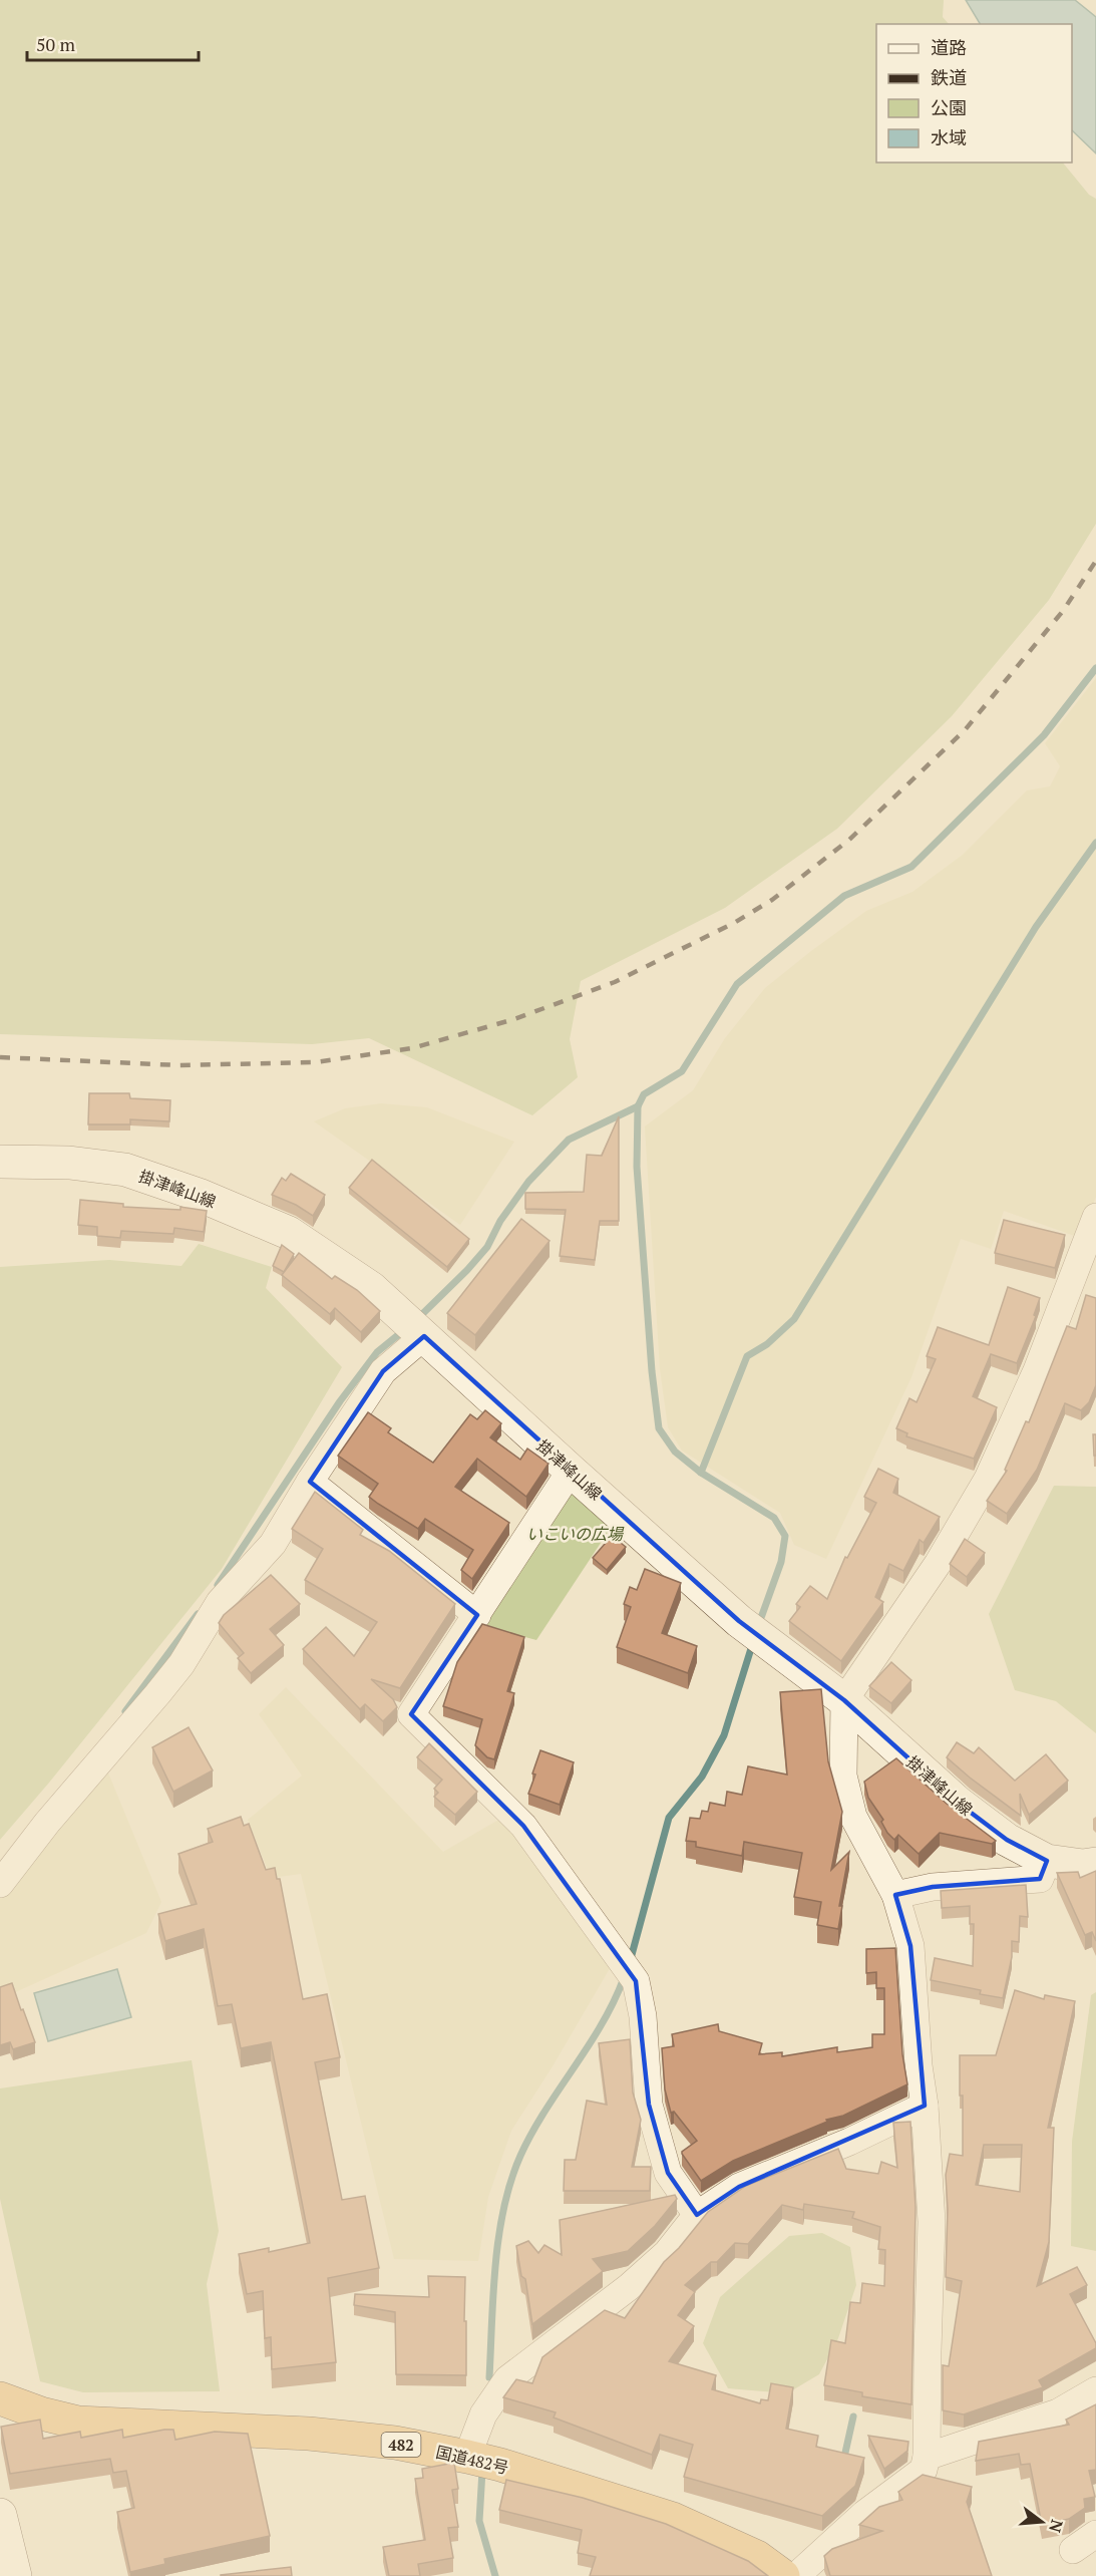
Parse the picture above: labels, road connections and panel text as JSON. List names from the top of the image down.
{
  "streets": {
    "highway": ["482", "国道482号"],
    "main road": ["掛津峰山線"]
  },
  "parks": ["いこいの広場"],
  "legend": [
    "道路",
    "鉄道",
    "公園",
    "水域"
  ],
  "scale_bar": "50 m",
  "north": "right"
}
